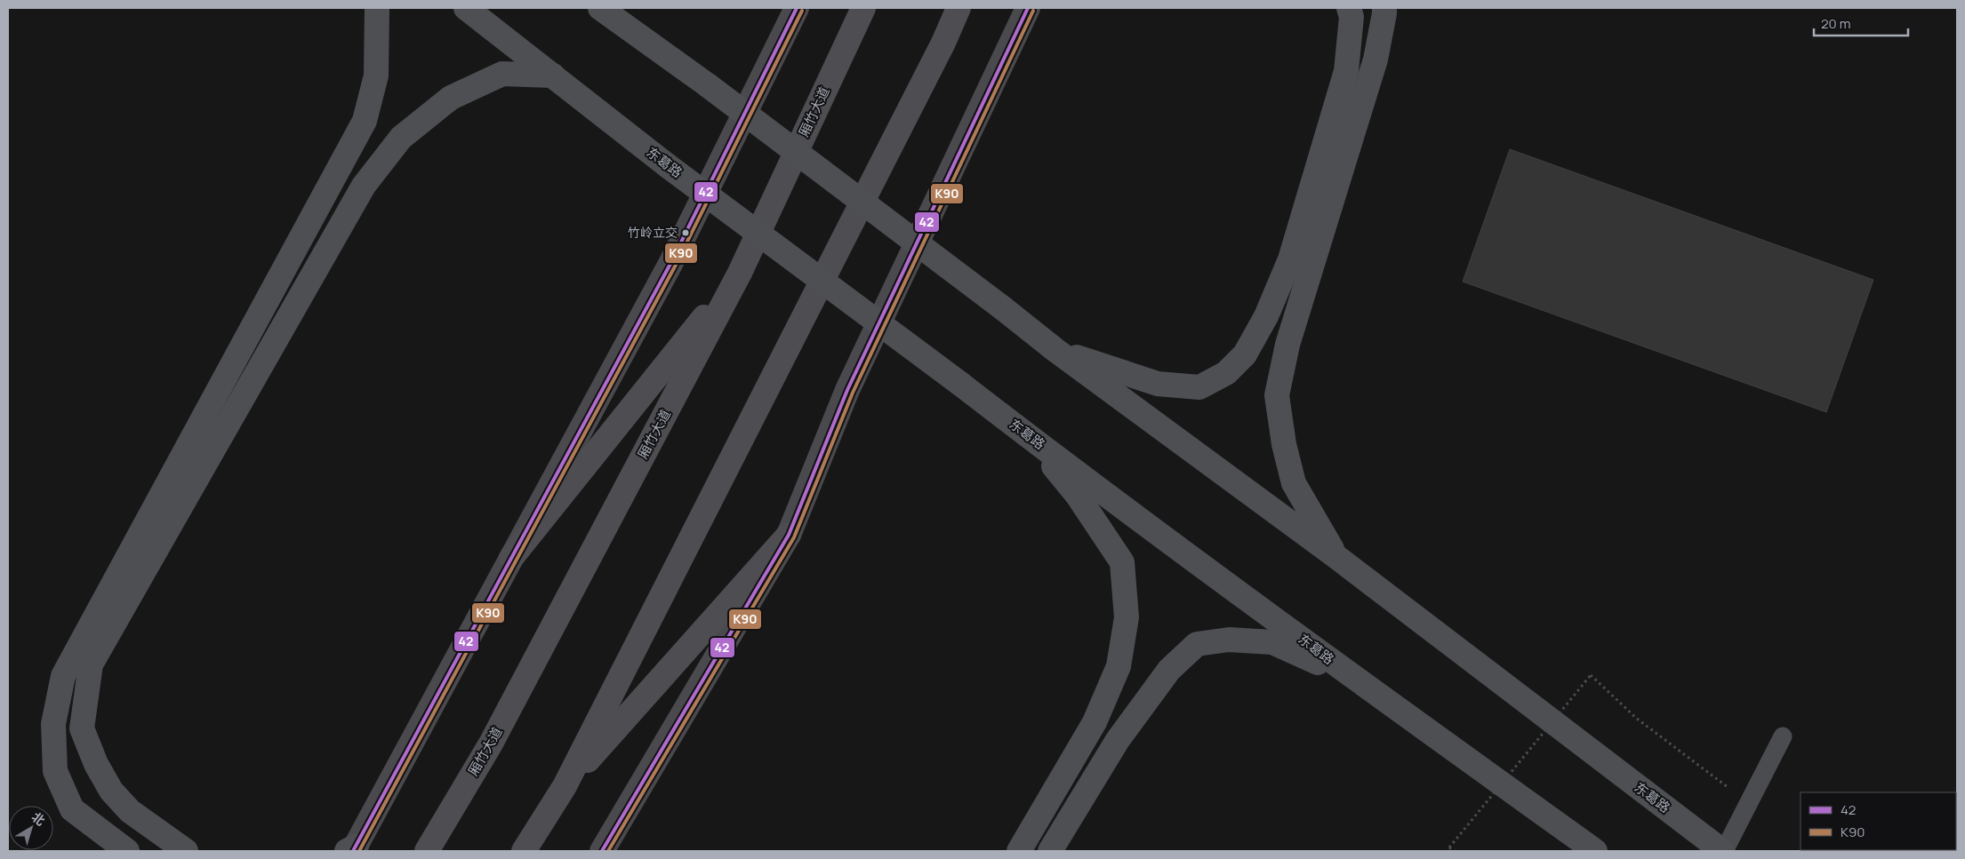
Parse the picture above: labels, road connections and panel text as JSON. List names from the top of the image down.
{
  "streets": {
    "highway": ["厢竹大道"],
    "main road": ["东葛路"]
  },
  "places": ["竹岭立交"],
  "lines": ["transit line 42", "transit line K90"],
  "legend": ["42", "K90"],
  "scale_bar": "20 m",
  "north": "top right"
}
